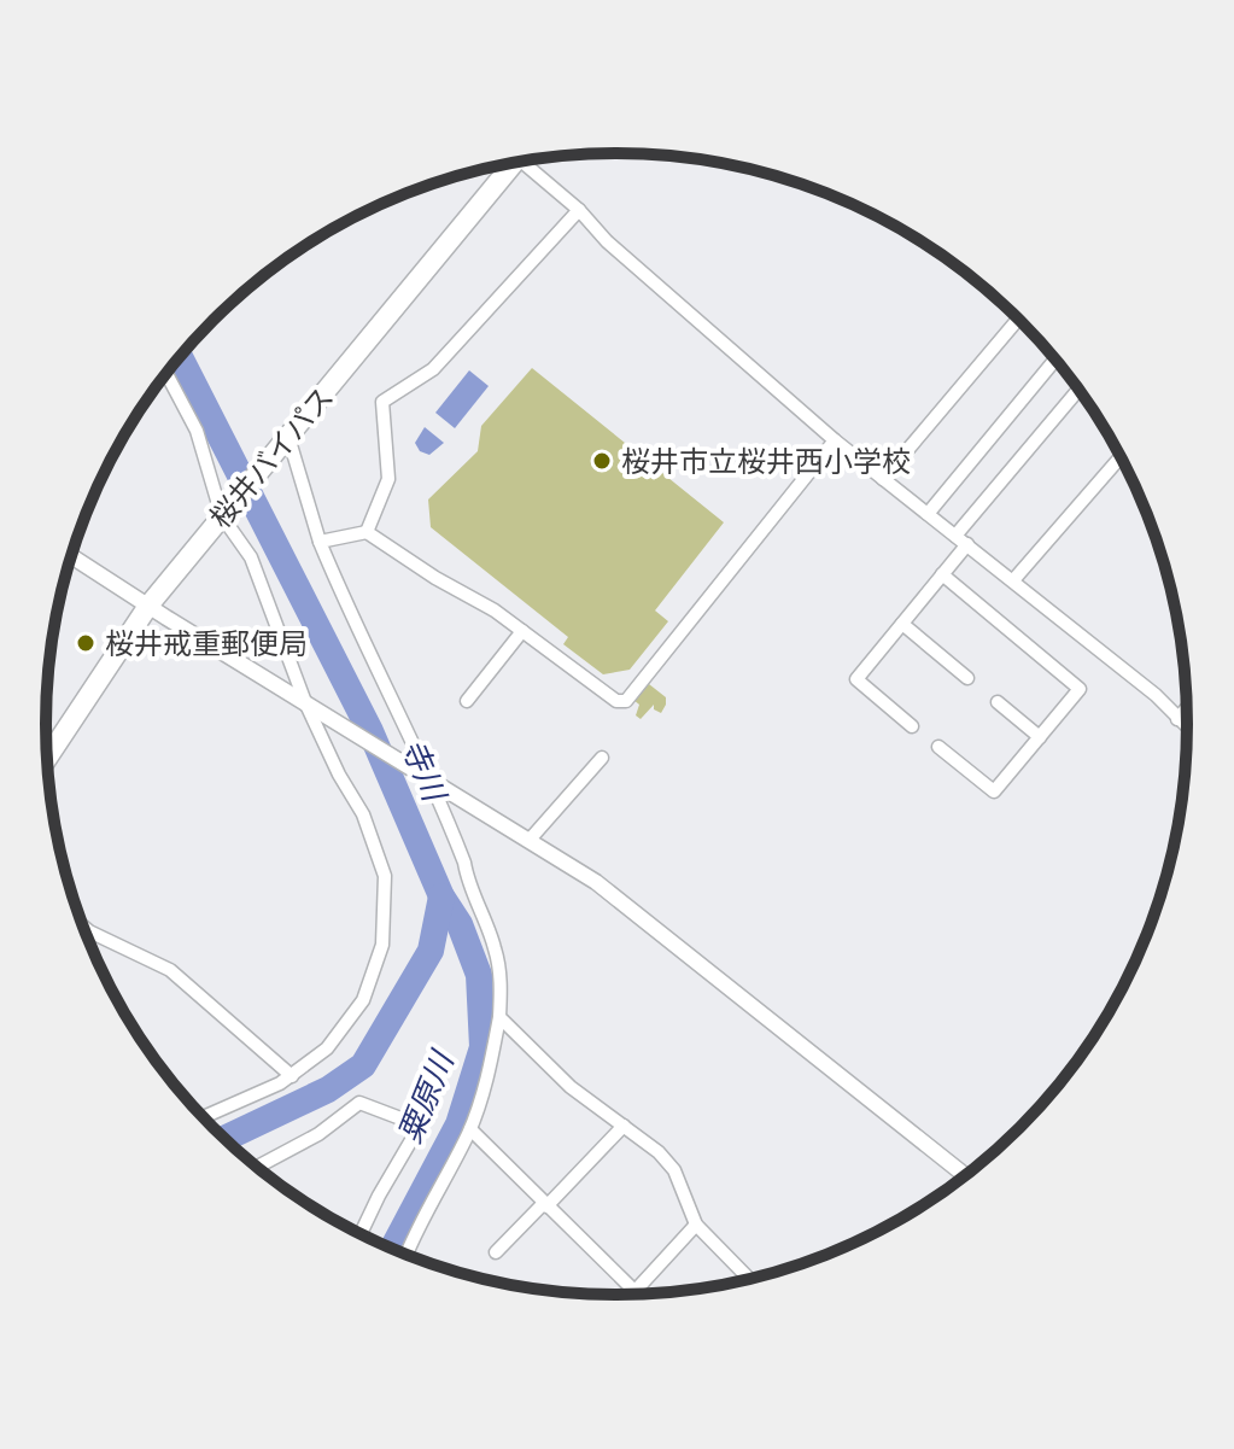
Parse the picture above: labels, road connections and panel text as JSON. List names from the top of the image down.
{
  "streets": {
    "highway": ["桜井バイパス"]
  },
  "water": ["寺川", "粟原川"],
  "places": ["桜井市立桜井西小学校", "桜井戒重郵便局"]
}
